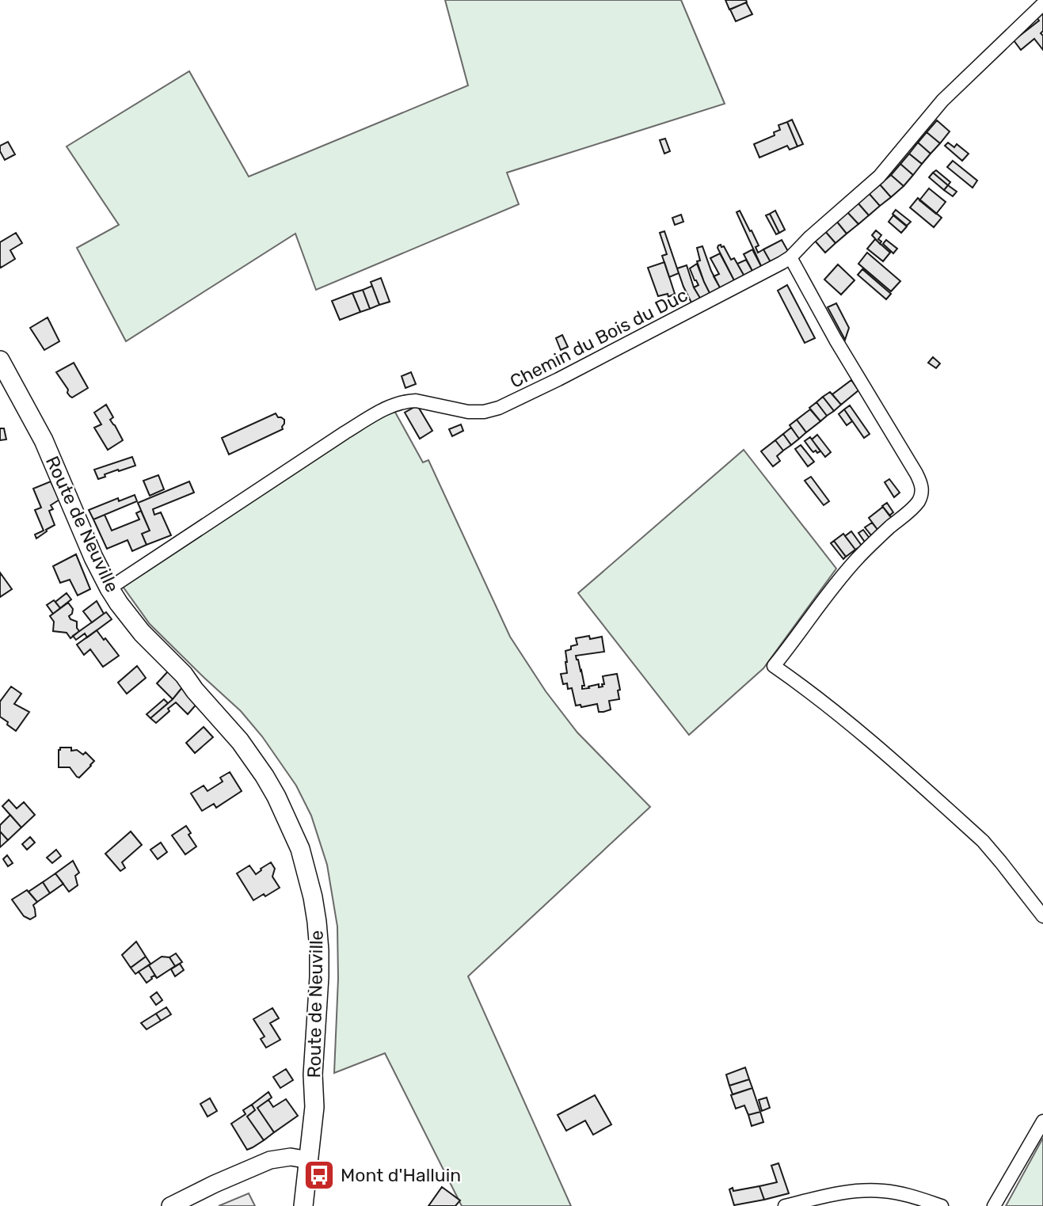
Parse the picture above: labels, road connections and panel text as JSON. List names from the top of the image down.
{
  "streets": {
    "main road": ["Route de Neuville"],
    "street": ["Chemin du Bois du Duc"]
  },
  "crossings": [
    ["Chemin du Bois du Duc", "Route de Neuville"]
  ],
  "places": {
    "bus stop": ["Mont d'Halluin"]
  }
}
